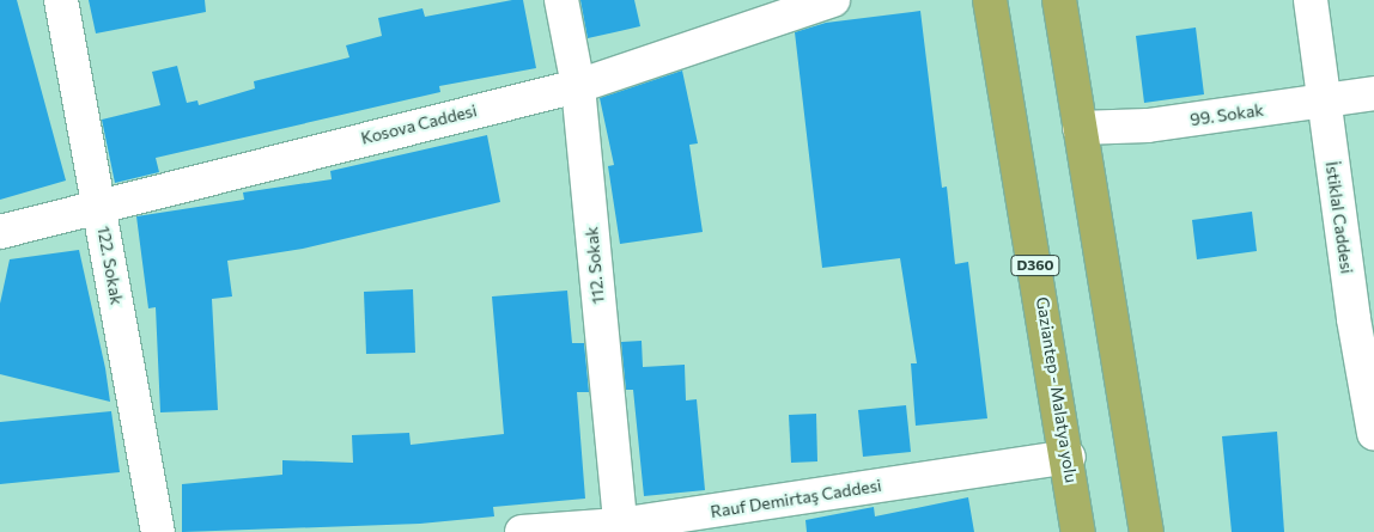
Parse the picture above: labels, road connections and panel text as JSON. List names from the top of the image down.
{
  "streets": {
    "highway": ["D360", "Gaziantep - Malatya yolu"],
    "street": [
      "99. Sokak",
      "Kosova Caddesi",
      "İstiklal Caddesi",
      "122. Sokak",
      "112. Sokak",
      "Rauf Demirtaş Caddesi"
    ]
  },
  "crossings": [
    ["99. Sokak", "İstiklal Caddesi"],
    ["Kosova Caddesi", "122. Sokak"],
    ["Kosova Caddesi", "112. Sokak"],
    ["112. Sokak", "Rauf Demirtaş Caddesi"],
    ["Gaziantep - Malatya yolu", "Rauf Demirtaş Caddesi"]
  ]
}
